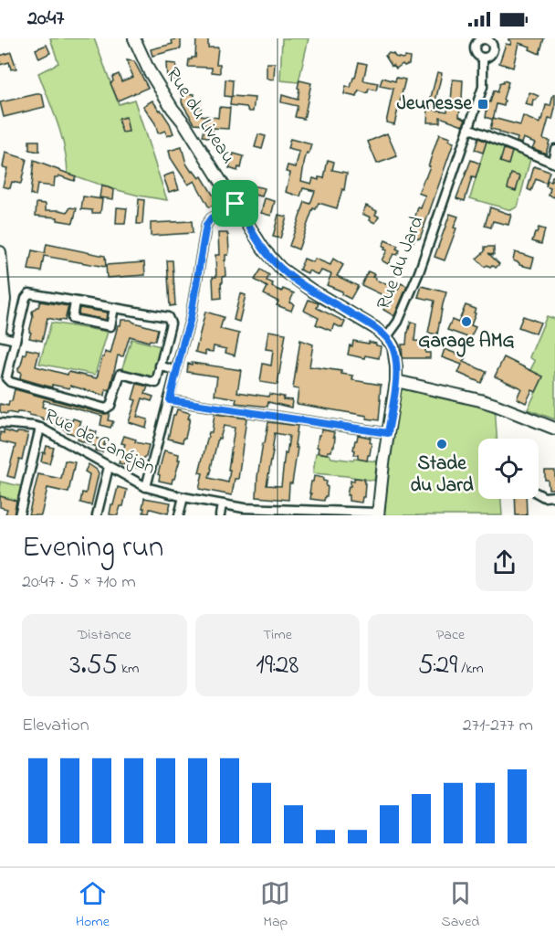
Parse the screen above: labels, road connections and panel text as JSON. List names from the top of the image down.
{
  "streets": {
    "street": ["Rue du Liveau", "Rue du Jard", "Rue de Canéjan"]
  },
  "crossings": [
    ["Rue du Liveau", "Rue du Jard"],
    ["Rue du Jard", "Rue de Canéjan"]
  ],
  "places": {
    "transit": ["Jeunesse"],
    "other": ["Garage AMG", "Stade du Jard"]
  },
  "page": {
    "status": "20:47",
    "heading": ["Evening run", "20:47 · 5 × 710 m"],
    "stats": [
      ["Distance", "3.55 km"],
      ["Time", "19:28"],
      ["Pace", "5:29 /km"]
    ],
    "chart": ["Elevation", "271–277 m"],
    "tabs": ["Home", "Map", "Saved"]
  }
}
